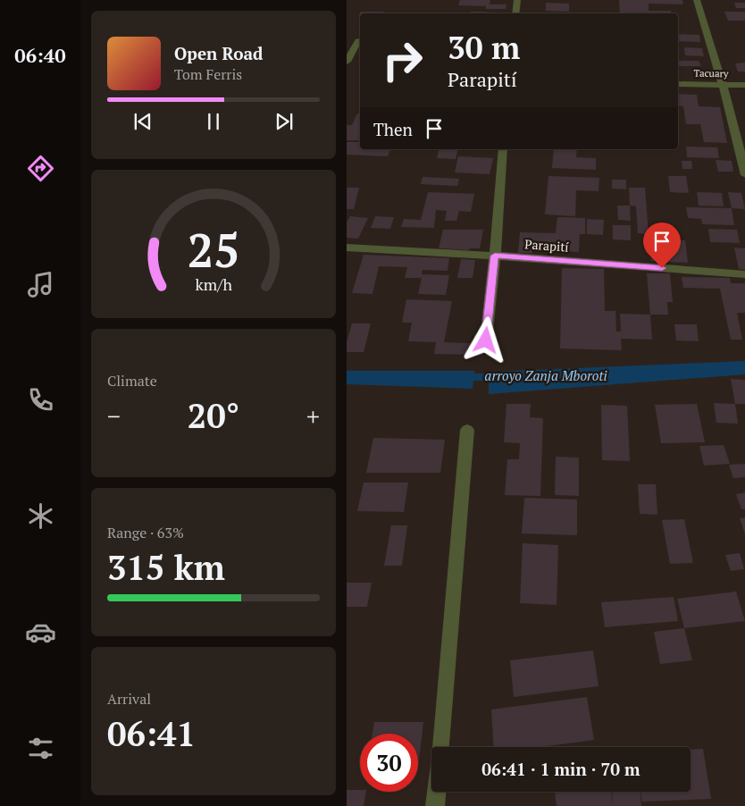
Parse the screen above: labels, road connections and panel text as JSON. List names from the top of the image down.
{
  "streets": {
    "street": ["Tacuary", "Parapití"]
  },
  "water": ["arroyo Zanja Mboroti"],
  "page": {
    "tabs": "06:40",
    "turn": ["30 m", "Parapití"],
    "song": ["Open Road", "Tom Ferris"],
    "then": "Then",
    "tile": [
      "Climate",
      ["Range · 63%", "315 km"],
      ["Arrival", "06:41"]
    ],
    "heat": ["−", "20°", "+"],
    "limit": "30",
    "trip": "06:41 · 1 min · 70 m",
    "gauge": ["25", "km/h"]
  }
}
